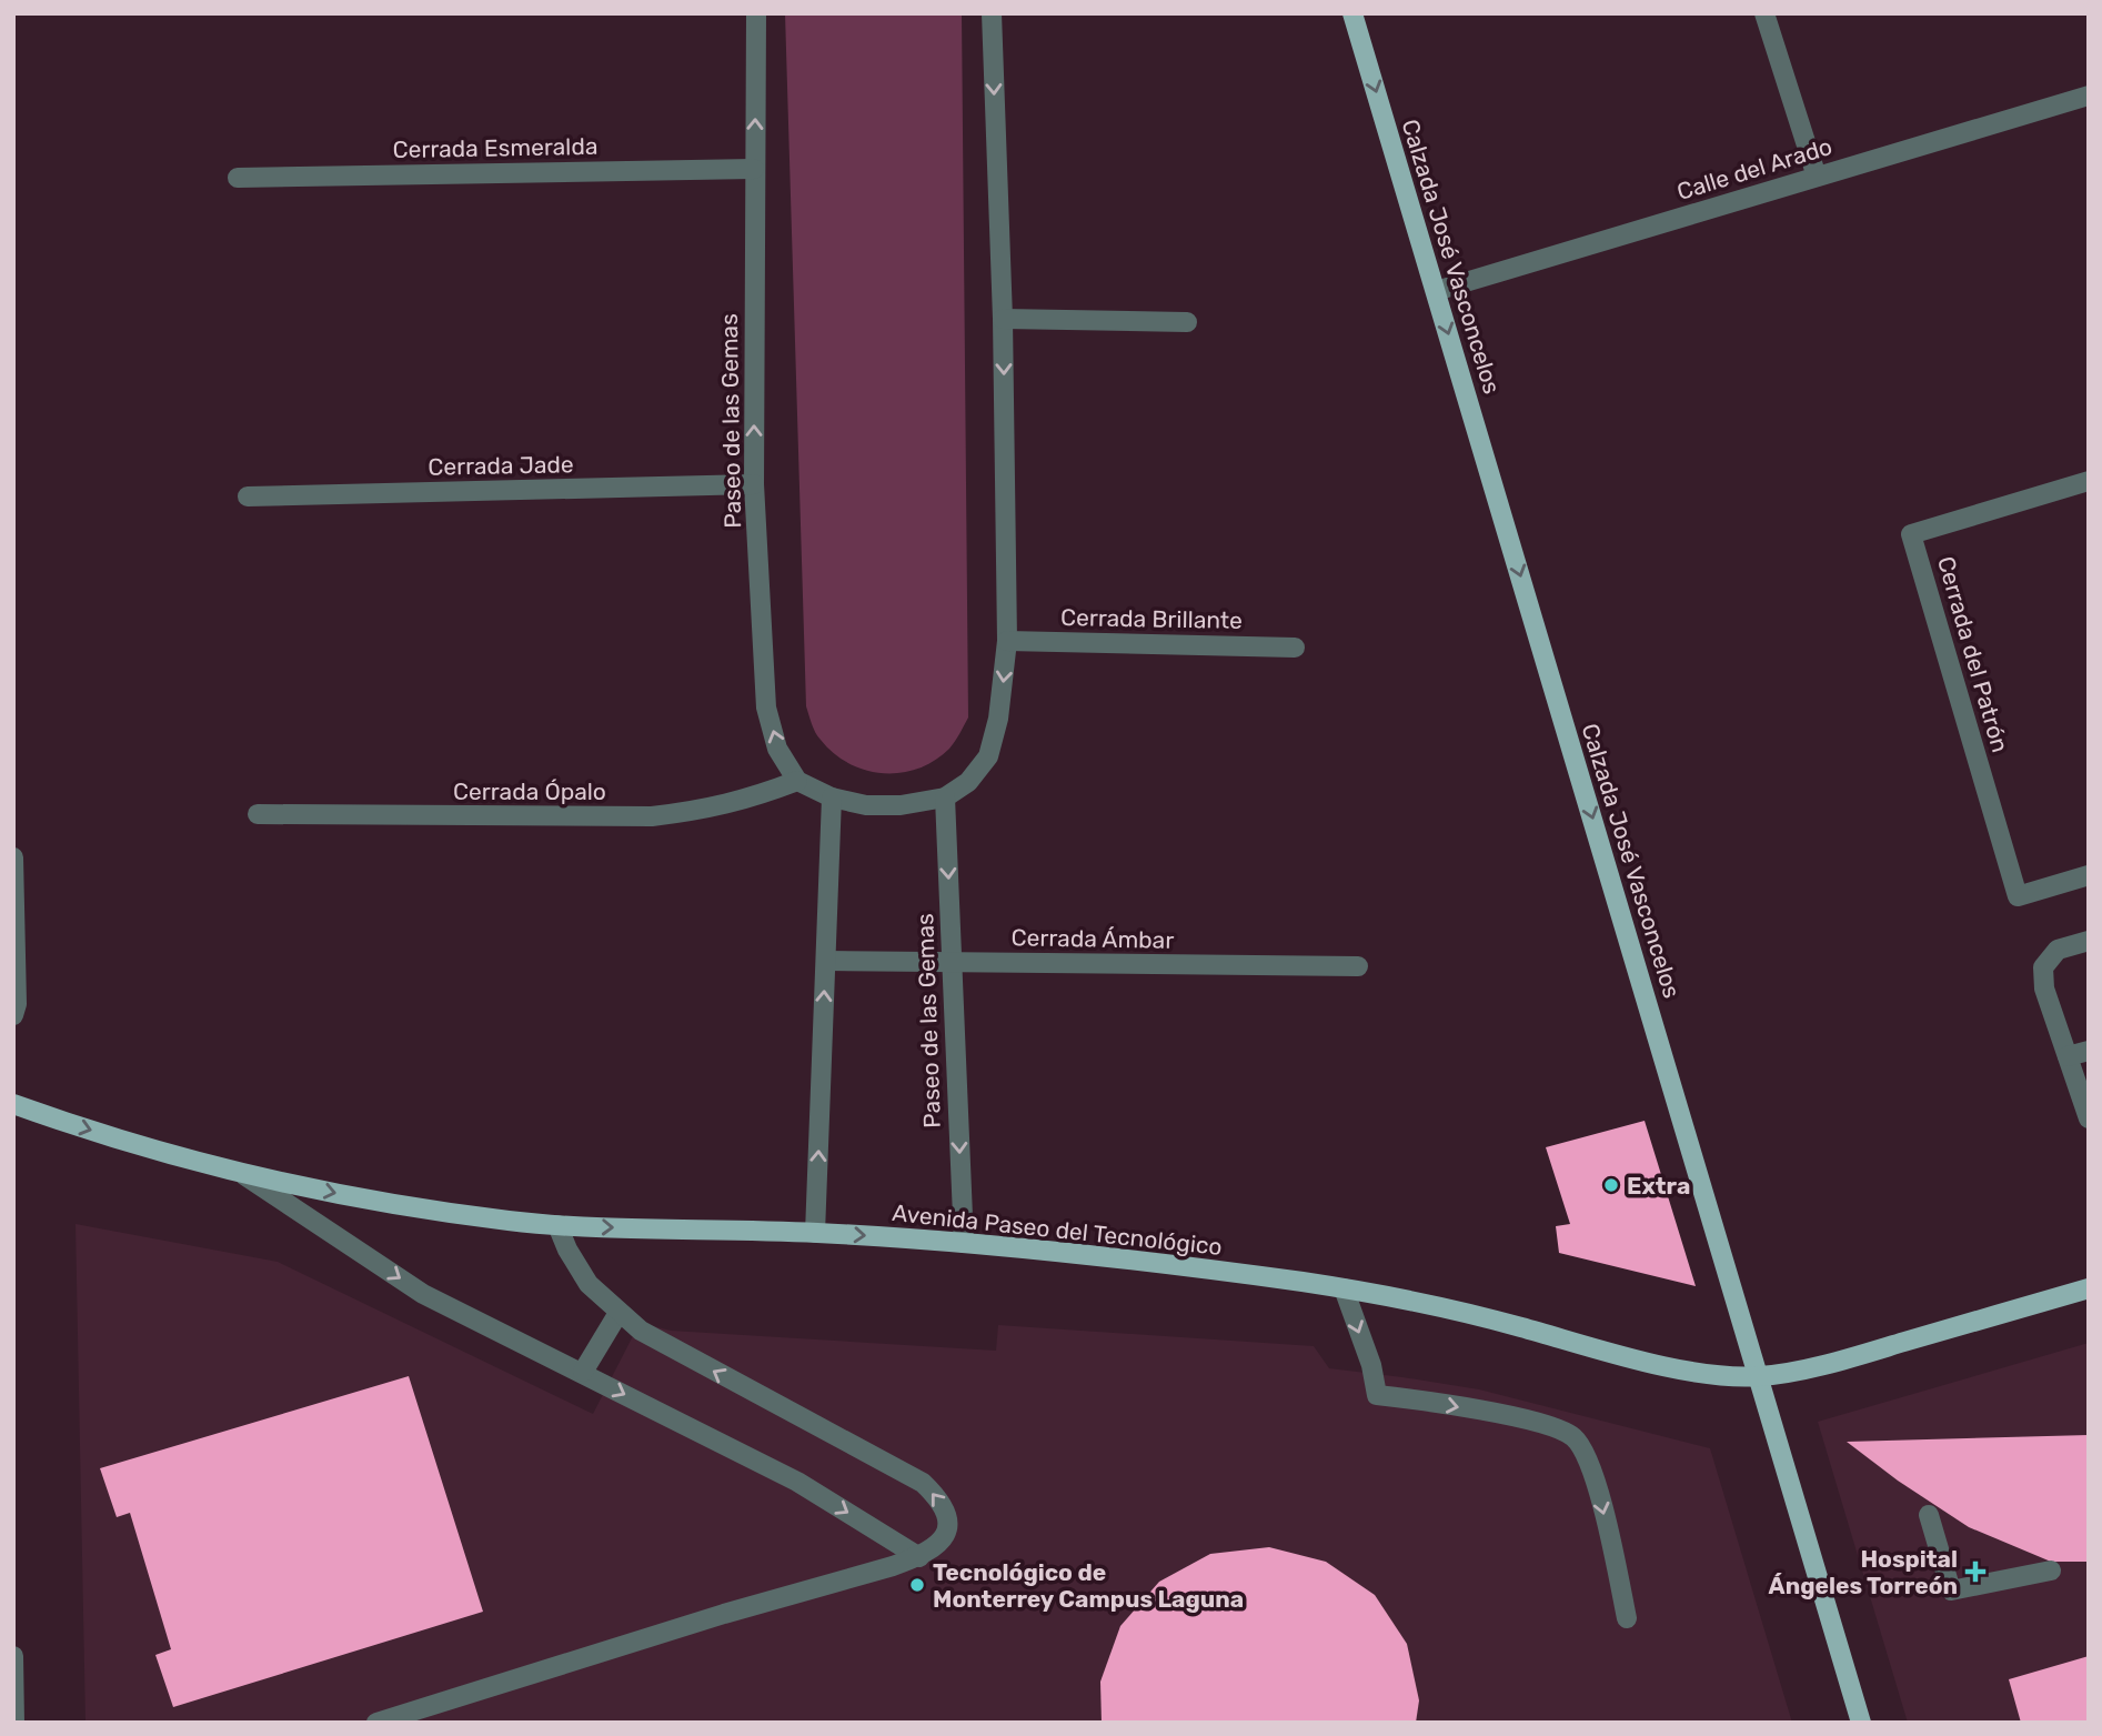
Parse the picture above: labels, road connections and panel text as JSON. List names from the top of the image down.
{
  "streets": {
    "main road": ["Calzada José Vasconcelos", "Avenida Paseo del Tecnológico"],
    "street": [
      "Cerrada Esmeralda",
      "Calle del Arado",
      "Paseo de las Gemas",
      "Cerrada Jade",
      "Cerrada Brillante",
      "Cerrada del Patrón",
      "Cerrada Ópalo",
      "Cerrada Ámbar"
    ]
  },
  "crossings": [
    ["Cerrada Esmeralda", "Paseo de las Gemas"],
    ["Calle del Arado", "Calzada José Vasconcelos"],
    ["Calzada José Vasconcelos", "Avenida Paseo del Tecnológico"],
    ["Paseo de las Gemas", "Cerrada Jade"],
    ["Paseo de las Gemas", "Cerrada Ópalo"],
    ["Paseo de las Gemas", "Cerrada Ámbar"],
    ["Paseo de las Gemas", "Avenida Paseo del Tecnológico"]
  ],
  "one_way": ["Calzada José Vasconcelos", "Avenida Paseo del Tecnológico"],
  "places": {
    "other": ["Extra", "Tecnológico de Monterrey Campus Laguna"],
    "health": ["Hospital Ángeles Torreón"]
  }
}
